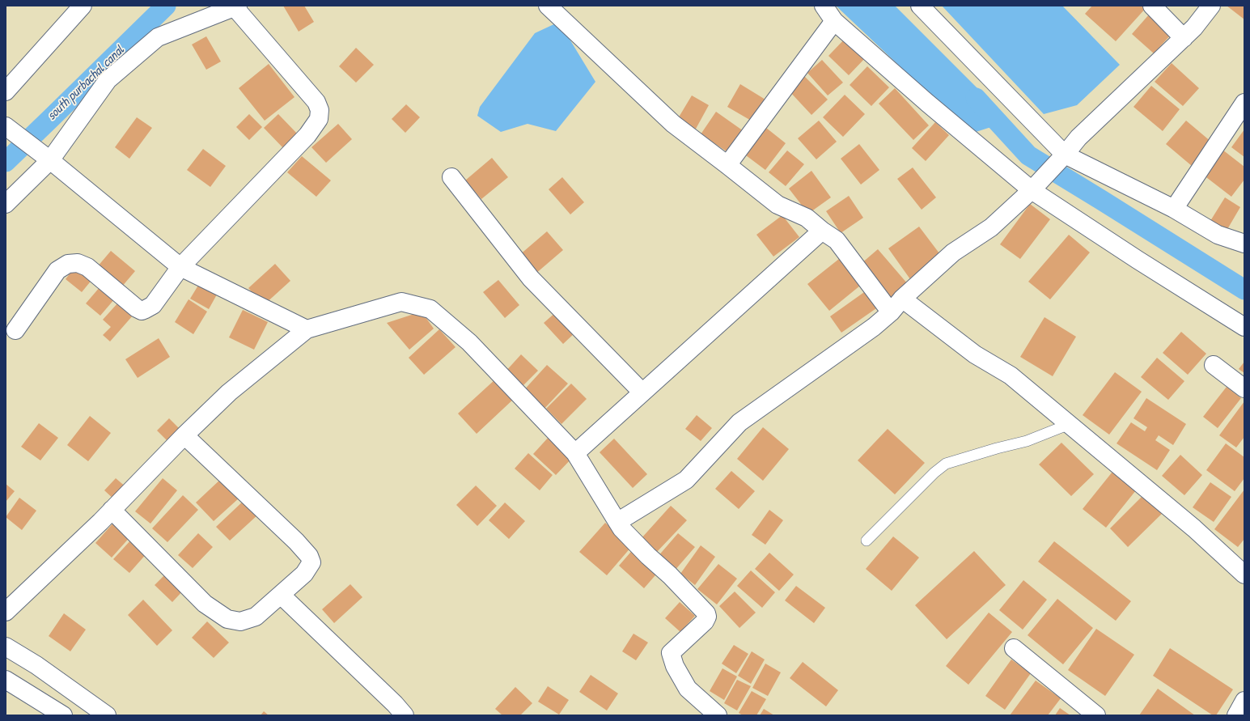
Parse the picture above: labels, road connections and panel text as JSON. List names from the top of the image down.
{
  "water": ["south purbachal canal"]
}
